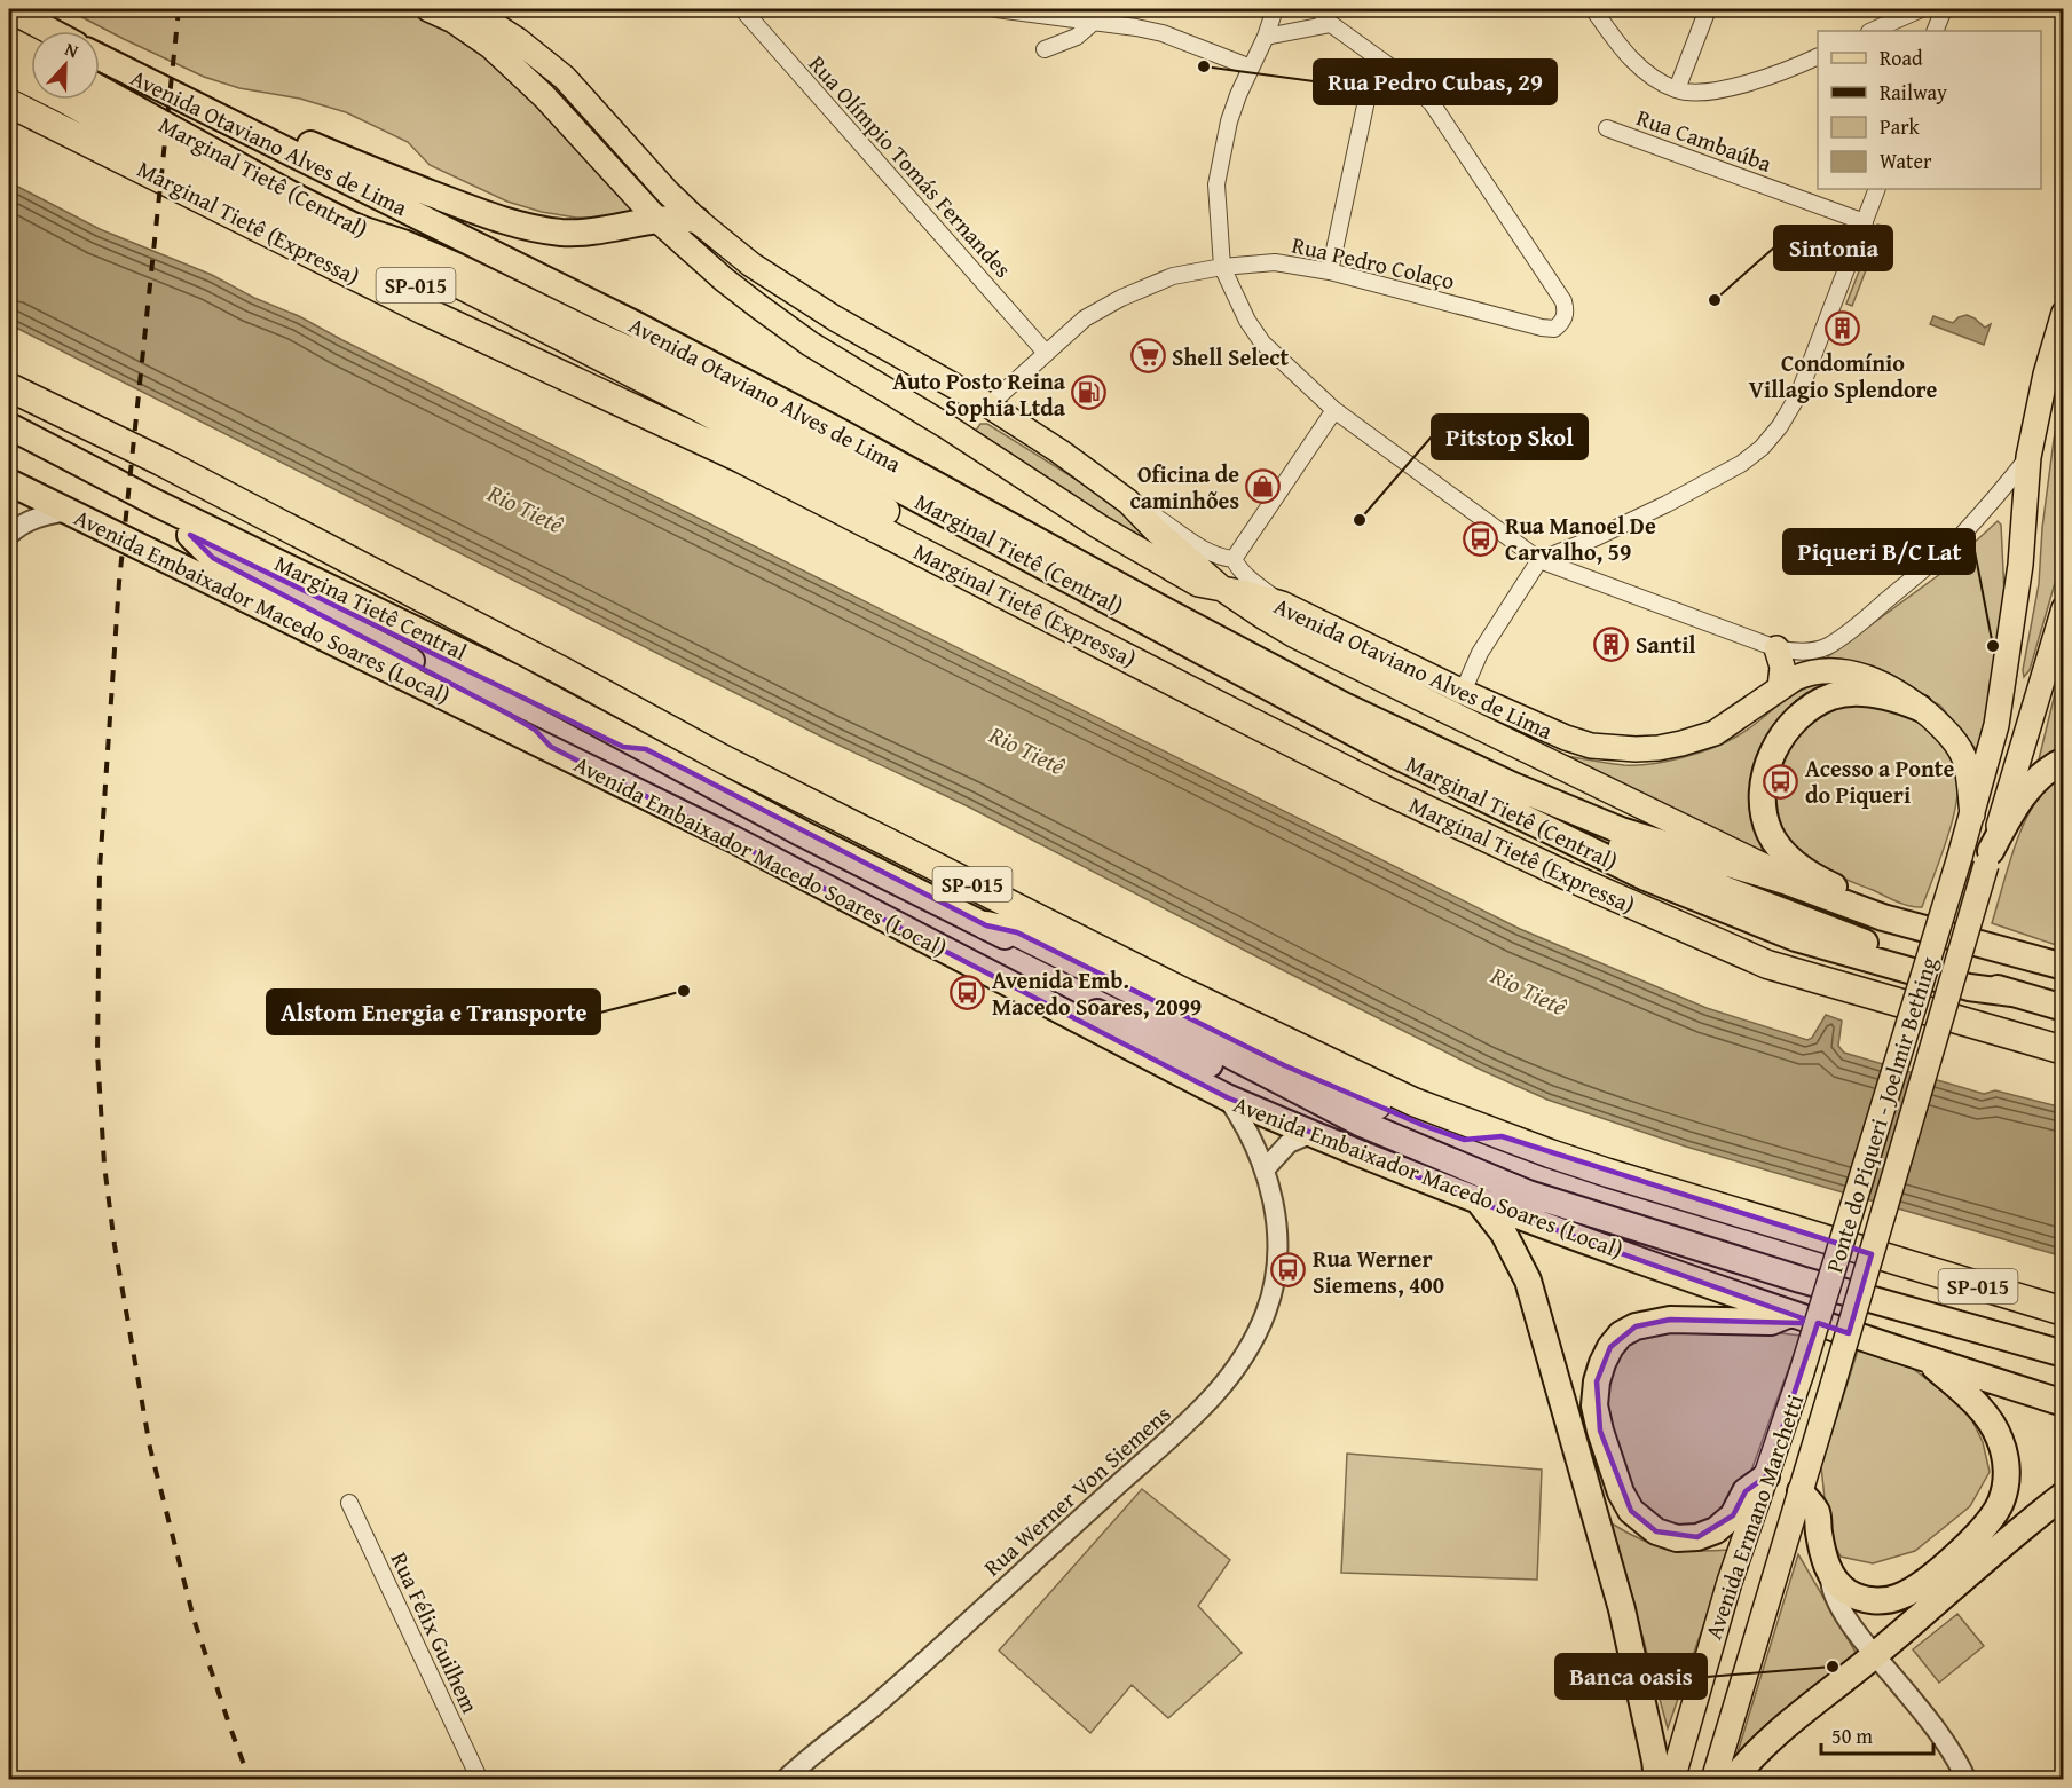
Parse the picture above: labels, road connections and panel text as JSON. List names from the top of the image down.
{
  "streets": {
    "highway": [
      "Avenida Otaviano Alves de Lima",
      "Marginal Tietê (Central)",
      "Marginal Tietê (Expressa)",
      "SP-015",
      "Avenida Embaixador Macedo Soares (Local)",
      "Margina Tietê Central"
    ],
    "main road": ["Ponte do Piqueri - Joelmir Bething", "Avenida Ermano Marchetti"],
    "street": [
      "Rua Cambaúba",
      "Rua Olímpio Tomás Fernandes",
      "Rua Pedro Colaço",
      "Rua Werner Von Siemens",
      "Rua Félix Guilhem"
    ]
  },
  "crossings": [
    ["Avenida Otaviano Alves de Lima", "Ponte do Piqueri - Joelmir Bething"],
    ["Rua Olímpio Tomás Fernandes", "Rua Pedro Colaço"],
    ["Marginal Tietê (Central)", "Marginal Tietê (Expressa)"],
    ["Avenida Embaixador Macedo Soares (Local)", "Rua Werner Von Siemens"],
    ["Ponte do Piqueri - Joelmir Bething", "Avenida Ermano Marchetti"]
  ],
  "water": ["Rio Tietê"],
  "places": {
    "other": [
      "Rua Pedro Cubas, 29",
      "Sintonia",
      "Pitstop Skol",
      "Piqueri B/C Lat",
      "Alstom Energia e Transporte",
      "Banca oasis"
    ],
    "building": ["Condomínio Villagio Splendore", "Santil"],
    "supermarket": ["Shell Select"],
    "fuel station": ["Auto Posto Reina Sophia Ltda"],
    "shop": ["Oficina de caminhões"],
    "bus stop": [
      "Rua Manoel De Carvalho, 59",
      "Acesso a Ponte do Piqueri",
      "Avenida Emb. Macedo Soares, 2099",
      "Rua Werner Siemens, 400"
    ]
  },
  "legend": [
    "Road",
    "Railway",
    "Park",
    "Water"
  ],
  "scale_bar": "50 m",
  "north": "top"
}
